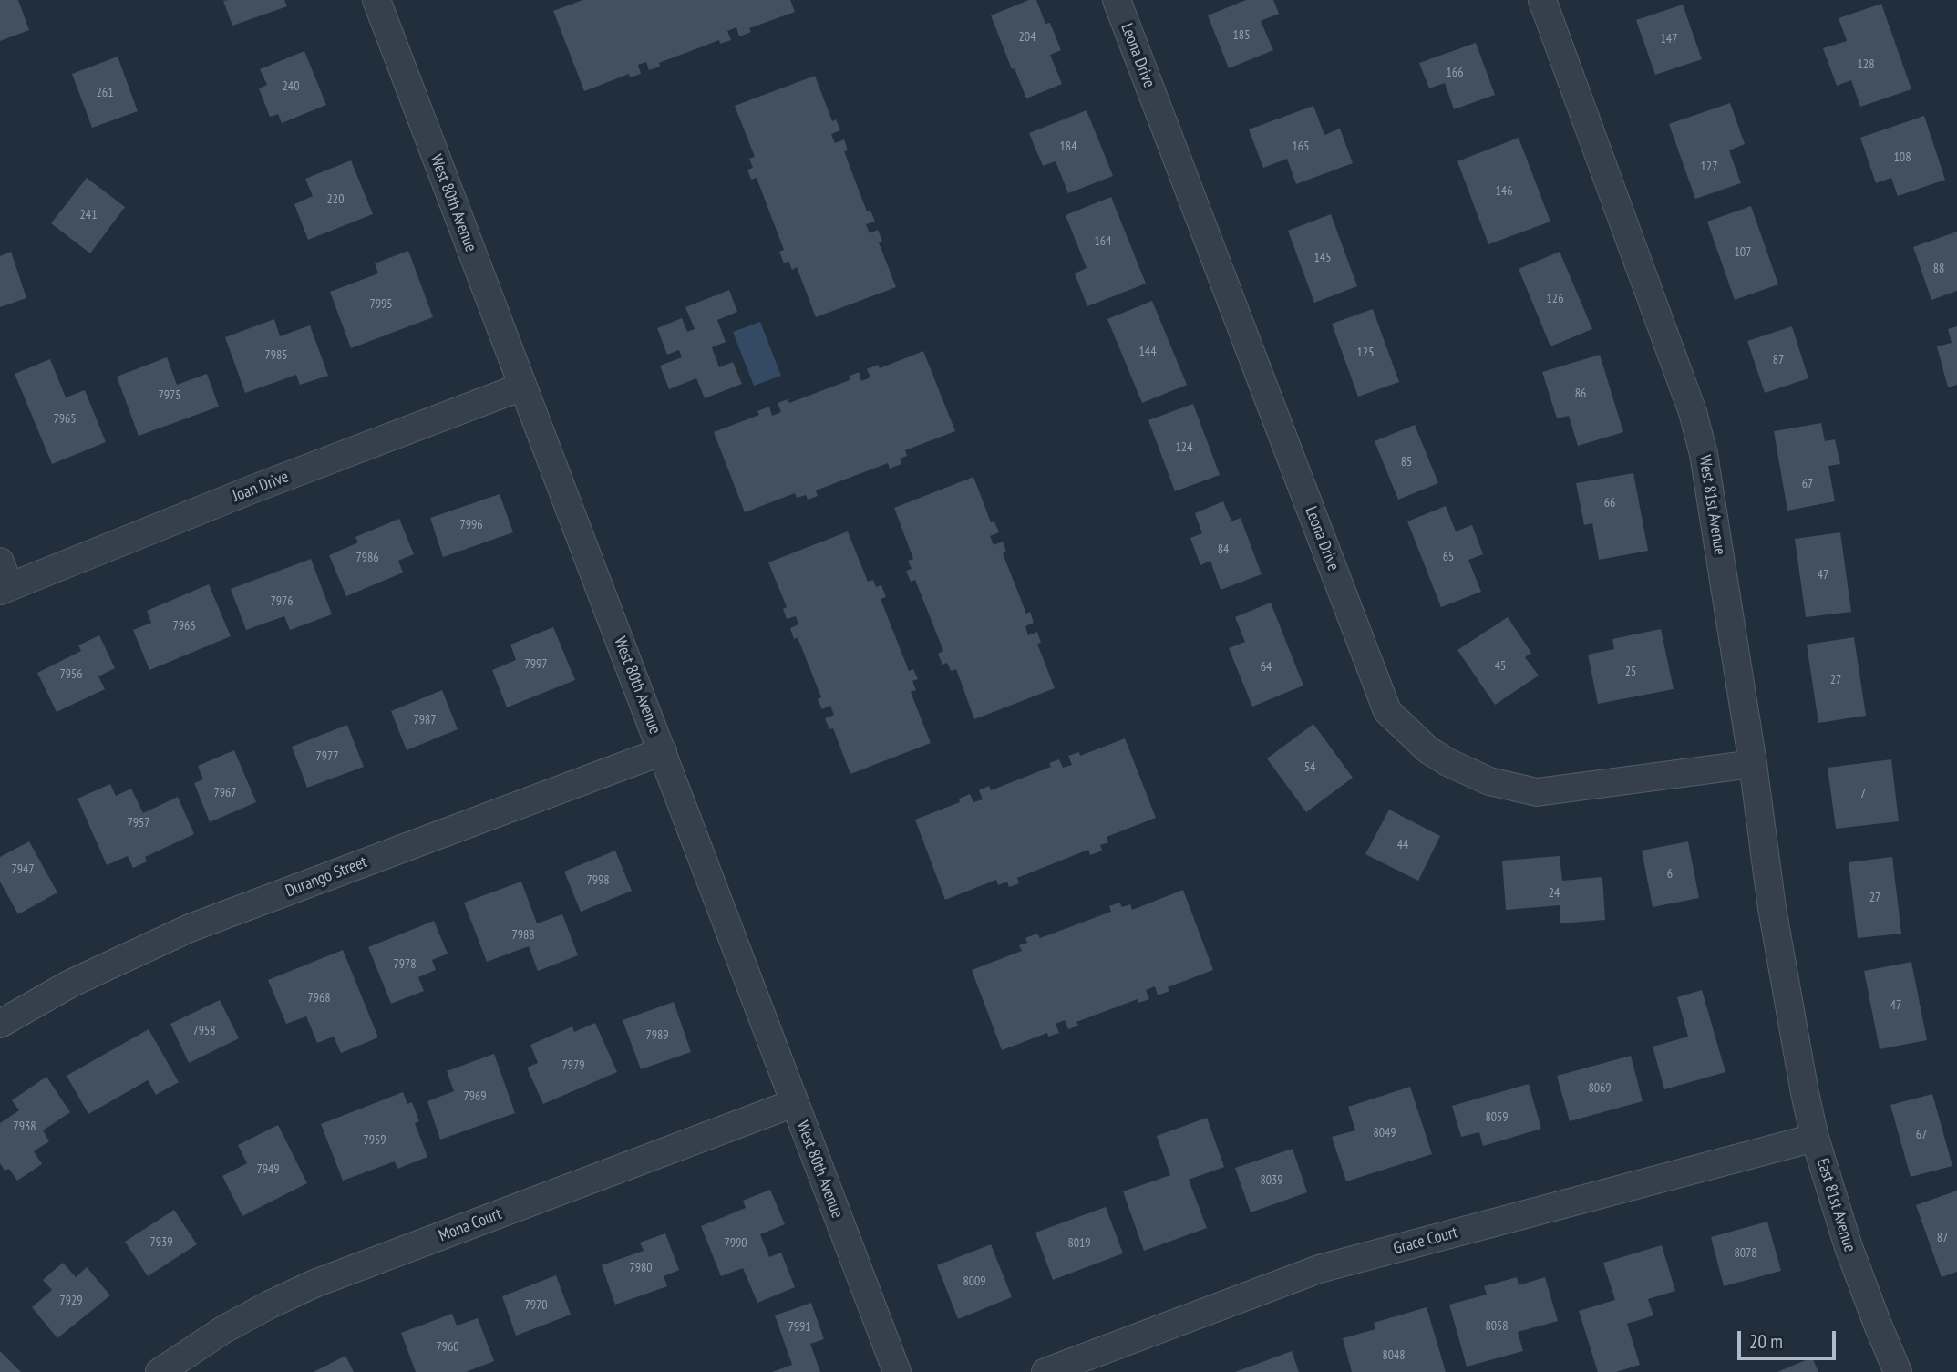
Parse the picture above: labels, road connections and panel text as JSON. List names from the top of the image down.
{
  "streets": {
    "street": [
      "Leona Drive",
      "West 80th Avenue",
      "Joan Drive",
      "West 81st Avenue",
      "Durango Street",
      "East 81st Avenue",
      "Mona Court",
      "Grace Court"
    ]
  },
  "crossings": [
    ["Leona Drive", "West 81st Avenue"],
    ["West 80th Avenue", "Joan Drive"],
    ["West 80th Avenue", "Durango Street"],
    ["West 80th Avenue", "Mona Court"],
    ["West 81st Avenue", "East 81st Avenue"],
    ["East 81st Avenue", "Grace Court"]
  ],
  "house_numbers": [
    "185",
    "204",
    "147",
    "128",
    "166",
    "240",
    "261",
    "184",
    "165",
    "108",
    "127",
    "146",
    "220",
    "241",
    "164",
    "107",
    "145",
    "88",
    "126",
    "7995",
    "144",
    "125",
    "7985",
    "87",
    "86",
    "7975",
    "7965",
    "124",
    "85",
    "67",
    "66",
    "7996",
    "84",
    "65",
    "7986",
    "47",
    "7976",
    "7966",
    "7997",
    "45",
    "64",
    "25",
    "7956",
    "27",
    "7987",
    "7977",
    "54",
    "7967",
    "7",
    "7957",
    "44",
    "7947",
    "6",
    "7998",
    "24",
    "27",
    "7988",
    "7978",
    "7968",
    "47",
    "7958",
    "7989",
    "7979",
    "8069",
    "7969",
    "8059",
    "7938",
    "8049",
    "67",
    "7959",
    "7949",
    "8039",
    "87",
    "7939",
    "7990",
    "8019",
    "8078",
    "7980",
    "8009",
    "7929",
    "7970",
    "8058",
    "7991",
    "7960",
    "8048"
  ],
  "scale_bar": "20 m"
}
